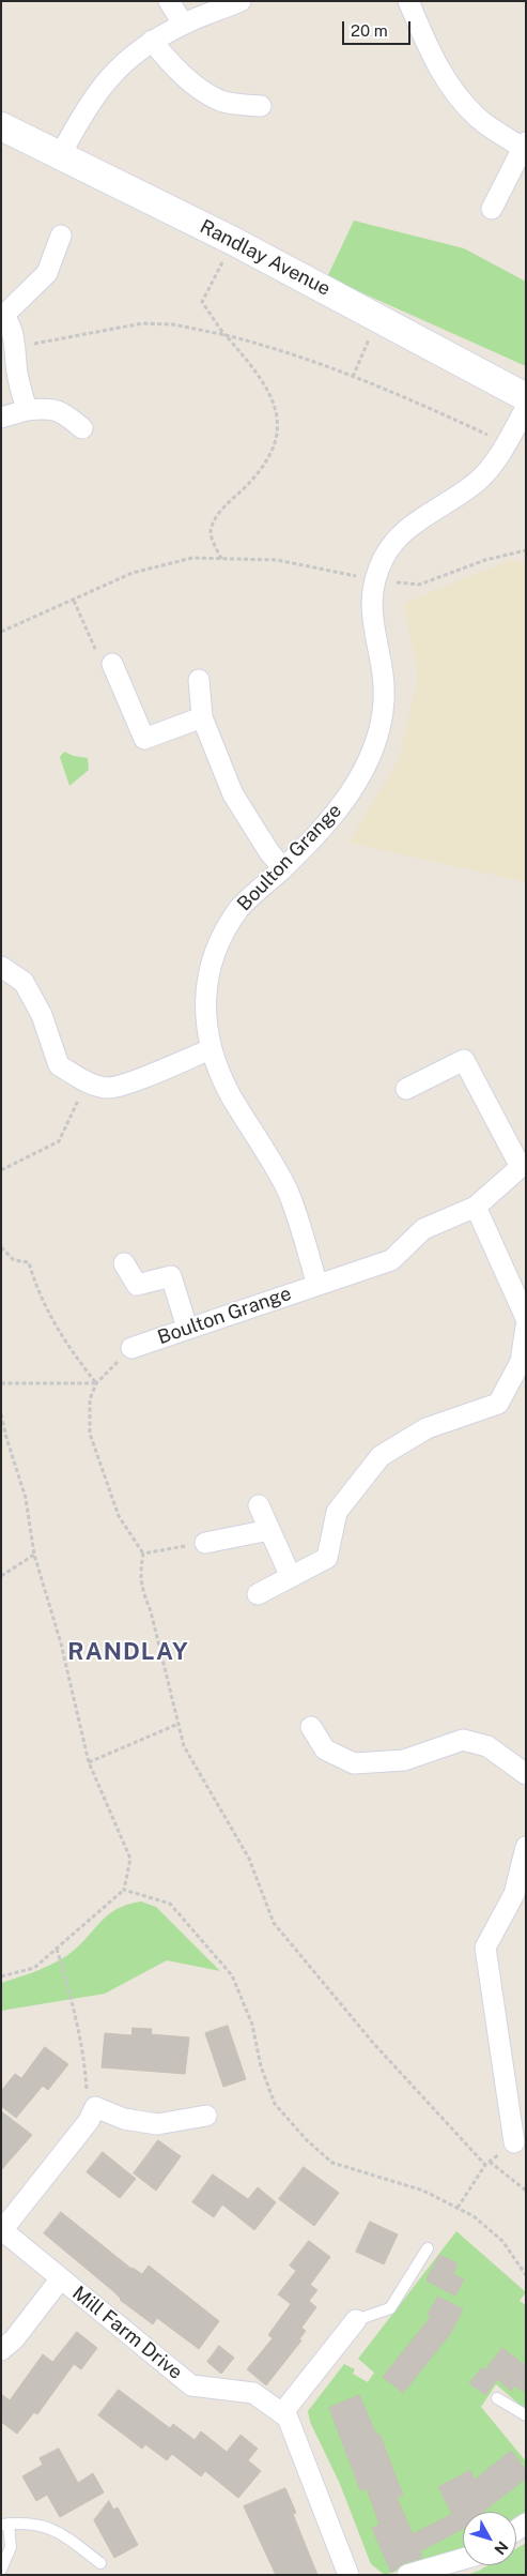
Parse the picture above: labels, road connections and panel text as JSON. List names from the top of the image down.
{
  "streets": {
    "street": ["Randlay Avenue", "Boulton Grange", "Mill Farm Drive"]
  },
  "districts": ["RANDLAY"],
  "scale_bar": "20 m",
  "north": "bottom right"
}
